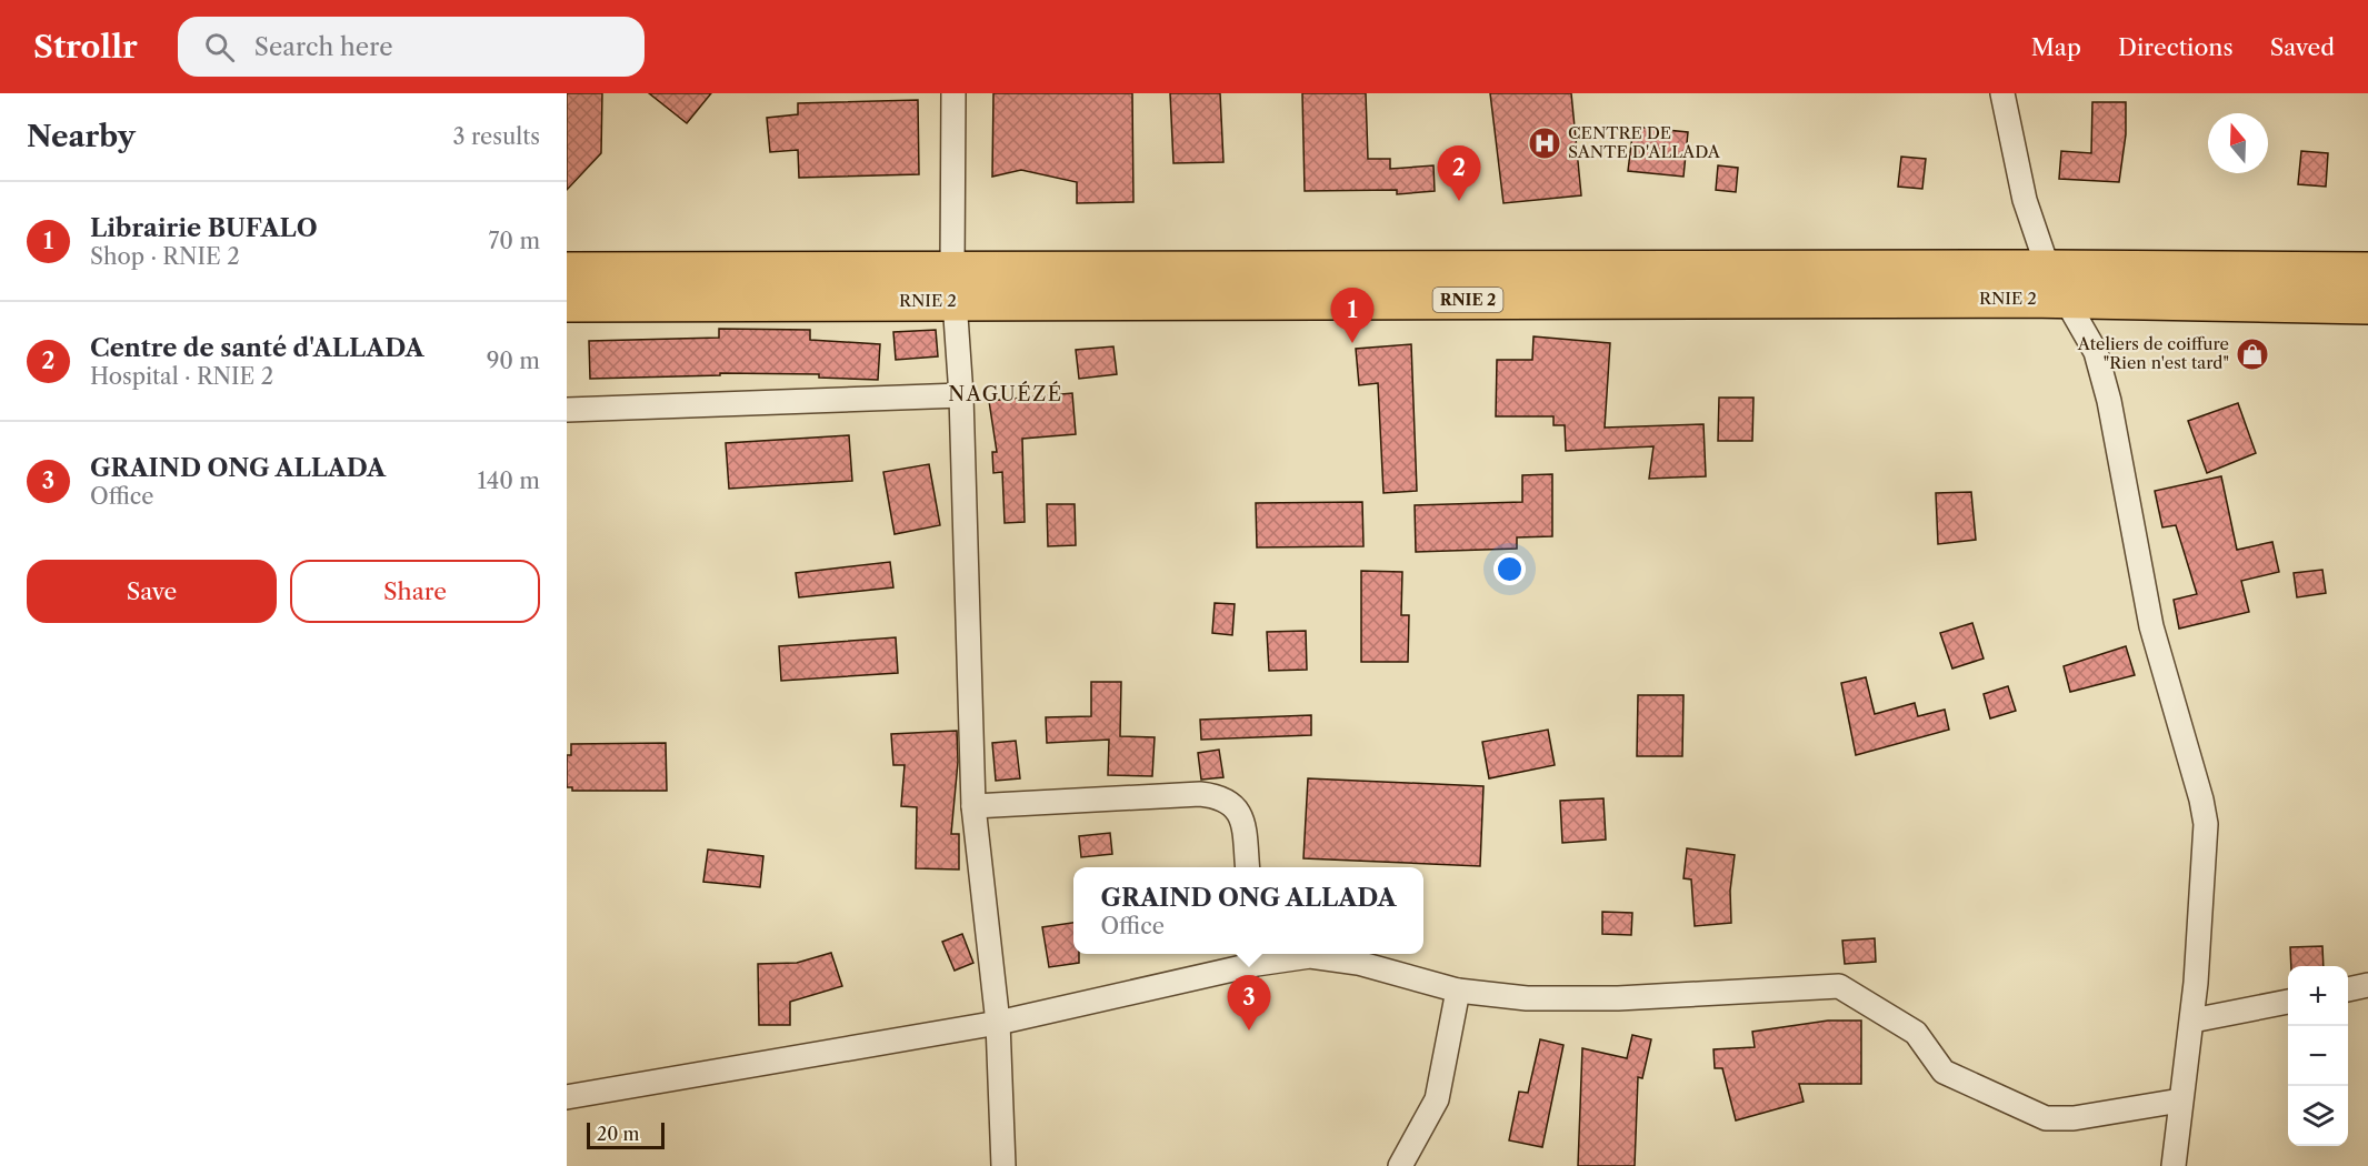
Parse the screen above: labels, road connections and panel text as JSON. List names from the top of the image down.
{
  "streets": {
    "highway": ["RNIE 2"]
  },
  "districts": ["NAGUÉZÉ"],
  "places": {
    "hospital": ["CENTRE DE SANTE D'ALLADA"],
    "shop": ["Ateliers de coiffure \"Rien n'est tard\""]
  },
  "scale_bar": "20 m",
  "north": "top",
  "page": {
    "header": "Strollr",
    "search": "Search here",
    "nav": ["Map", "Directions", "Saved"],
    "heading": ["Nearby", "3 results"],
    "pins": ["2", "1", "3"],
    "list": [
      {
        "mark": "1",
        "name": "Librairie BUFALO",
        "note": "Shop · RNIE 2",
        "value": "70 m"
      },
      {
        "mark": "2",
        "name": "Centre de santé d'ALLADA",
        "note": "Hospital · RNIE 2",
        "value": "90 m"
      },
      {
        "mark": "3",
        "name": "GRAIND ONG ALLADA",
        "note": "Office",
        "value": "140 m"
      }
    ],
    "buttons": ["Save", "Share"],
    "popup": ["GRAIND ONG ALLADA", "Office"],
    "map_buttons": ["+", "−"],
    "scale": "20 m"
  }
}
